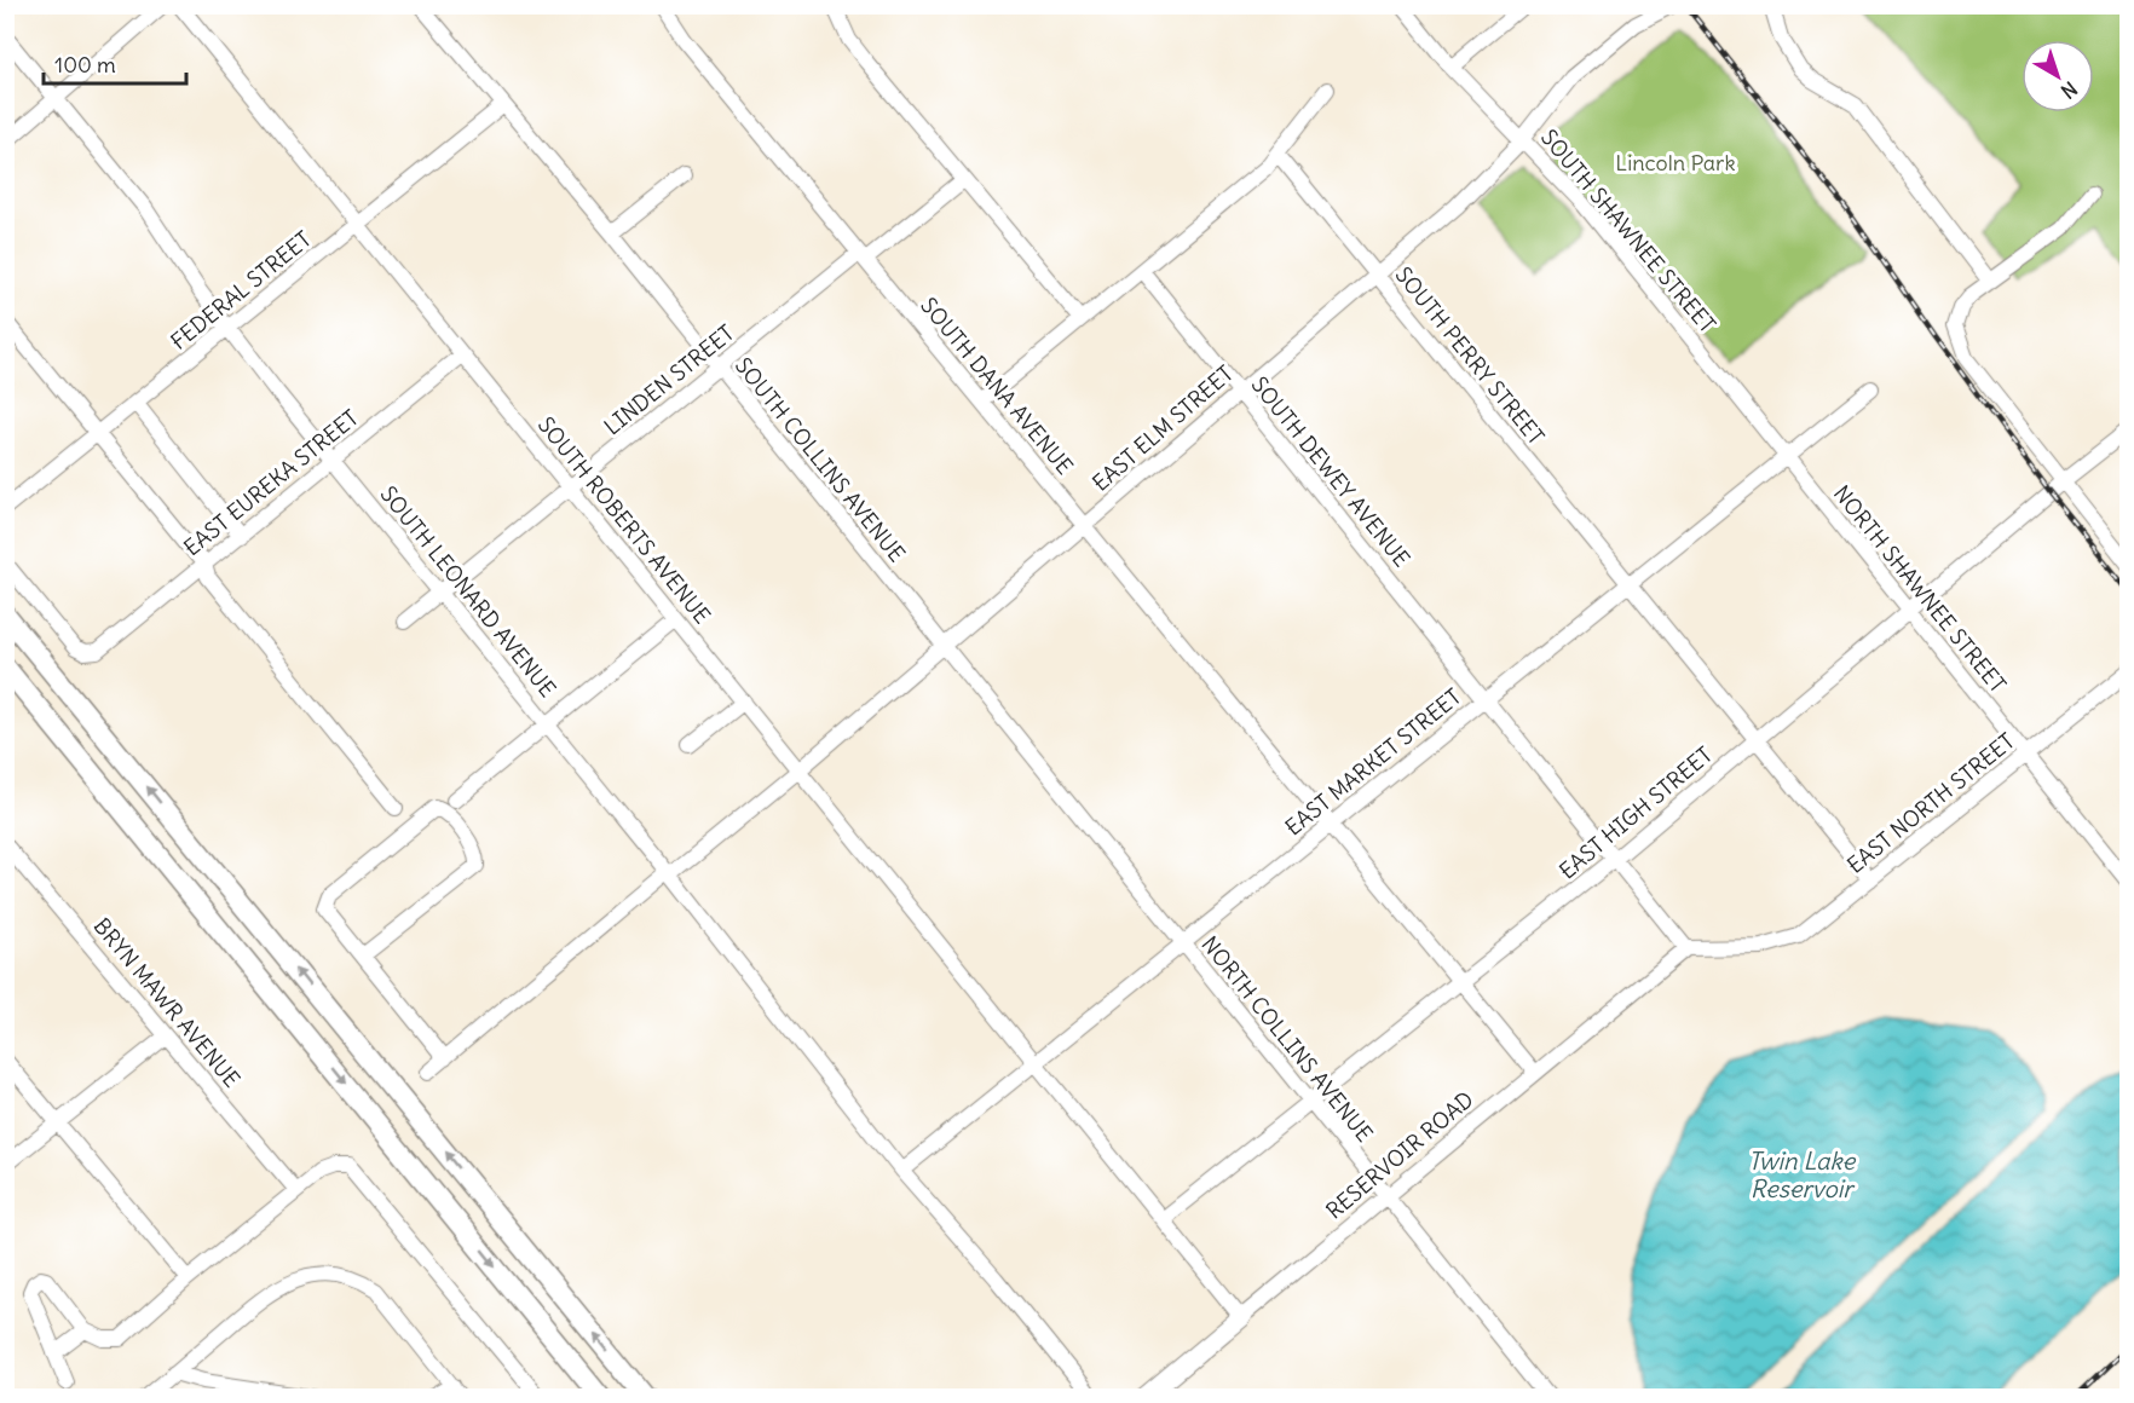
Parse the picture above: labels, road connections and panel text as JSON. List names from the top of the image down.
{
  "streets": {
    "main road": ["RESERVOIR ROAD"],
    "street": [
      "SOUTH SHAWNEE STREET",
      "FEDERAL STREET",
      "SOUTH PERRY STREET",
      "LINDEN STREET",
      "SOUTH DANA AVENUE",
      "EAST ELM STREET",
      "SOUTH COLLINS AVENUE",
      "SOUTH DEWEY AVENUE",
      "EAST EUREKA STREET",
      "SOUTH ROBERTS AVENUE",
      "NORTH SHAWNEE STREET",
      "SOUTH LEONARD AVENUE",
      "EAST MARKET STREET",
      "EAST NORTH STREET",
      "EAST HIGH STREET",
      "BRYN MAWR AVENUE",
      "NORTH COLLINS AVENUE"
    ]
  },
  "crossings": [
    ["SOUTH SHAWNEE STREET", "EAST ELM STREET"],
    ["SOUTH SHAWNEE STREET", "NORTH SHAWNEE STREET"],
    ["SOUTH SHAWNEE STREET", "EAST MARKET STREET"],
    ["FEDERAL STREET", "SOUTH COLLINS AVENUE"],
    ["FEDERAL STREET", "SOUTH ROBERTS AVENUE"],
    ["FEDERAL STREET", "SOUTH LEONARD AVENUE"],
    ["SOUTH PERRY STREET", "EAST ELM STREET"],
    ["SOUTH PERRY STREET", "EAST MARKET STREET"],
    ["SOUTH PERRY STREET", "EAST NORTH STREET"],
    ["SOUTH PERRY STREET", "EAST HIGH STREET"],
    ["LINDEN STREET", "SOUTH DANA AVENUE"],
    ["LINDEN STREET", "SOUTH COLLINS AVENUE"],
    ["LINDEN STREET", "SOUTH ROBERTS AVENUE"],
    ["LINDEN STREET", "SOUTH LEONARD AVENUE"],
    ["SOUTH DANA AVENUE", "EAST ELM STREET"],
    ["SOUTH DANA AVENUE", "EAST MARKET STREET"],
    ["SOUTH DANA AVENUE", "EAST HIGH STREET"],
    ["SOUTH DANA AVENUE", "RESERVOIR ROAD"],
    ["EAST ELM STREET", "SOUTH COLLINS AVENUE"],
    ["EAST ELM STREET", "SOUTH DEWEY AVENUE"],
    ["EAST ELM STREET", "SOUTH ROBERTS AVENUE"],
    ["EAST ELM STREET", "SOUTH LEONARD AVENUE"],
    ["SOUTH COLLINS AVENUE", "EAST MARKET STREET"],
    ["SOUTH COLLINS AVENUE", "NORTH COLLINS AVENUE"],
    ["SOUTH DEWEY AVENUE", "EAST MARKET STREET"],
    ["SOUTH DEWEY AVENUE", "EAST NORTH STREET"],
    ["SOUTH DEWEY AVENUE", "EAST HIGH STREET"],
    ["SOUTH DEWEY AVENUE", "RESERVOIR ROAD"],
    ["EAST EUREKA STREET", "SOUTH ROBERTS AVENUE"],
    ["EAST EUREKA STREET", "SOUTH LEONARD AVENUE"],
    ["SOUTH ROBERTS AVENUE", "EAST MARKET STREET"],
    ["SOUTH ROBERTS AVENUE", "EAST HIGH STREET"],
    ["SOUTH ROBERTS AVENUE", "RESERVOIR ROAD"],
    ["NORTH SHAWNEE STREET", "EAST MARKET STREET"],
    ["NORTH SHAWNEE STREET", "EAST NORTH STREET"],
    ["NORTH SHAWNEE STREET", "EAST HIGH STREET"],
    ["SOUTH LEONARD AVENUE", "EAST MARKET STREET"],
    ["EAST MARKET STREET", "NORTH COLLINS AVENUE"],
    ["EAST NORTH STREET", "RESERVOIR ROAD"],
    ["EAST HIGH STREET", "NORTH COLLINS AVENUE"],
    ["NORTH COLLINS AVENUE", "RESERVOIR ROAD"]
  ],
  "water": ["Twin Lake Reservoir"],
  "parks": ["Lincoln Park"],
  "scale_bar": "100 m",
  "north": "bottom right"
}
